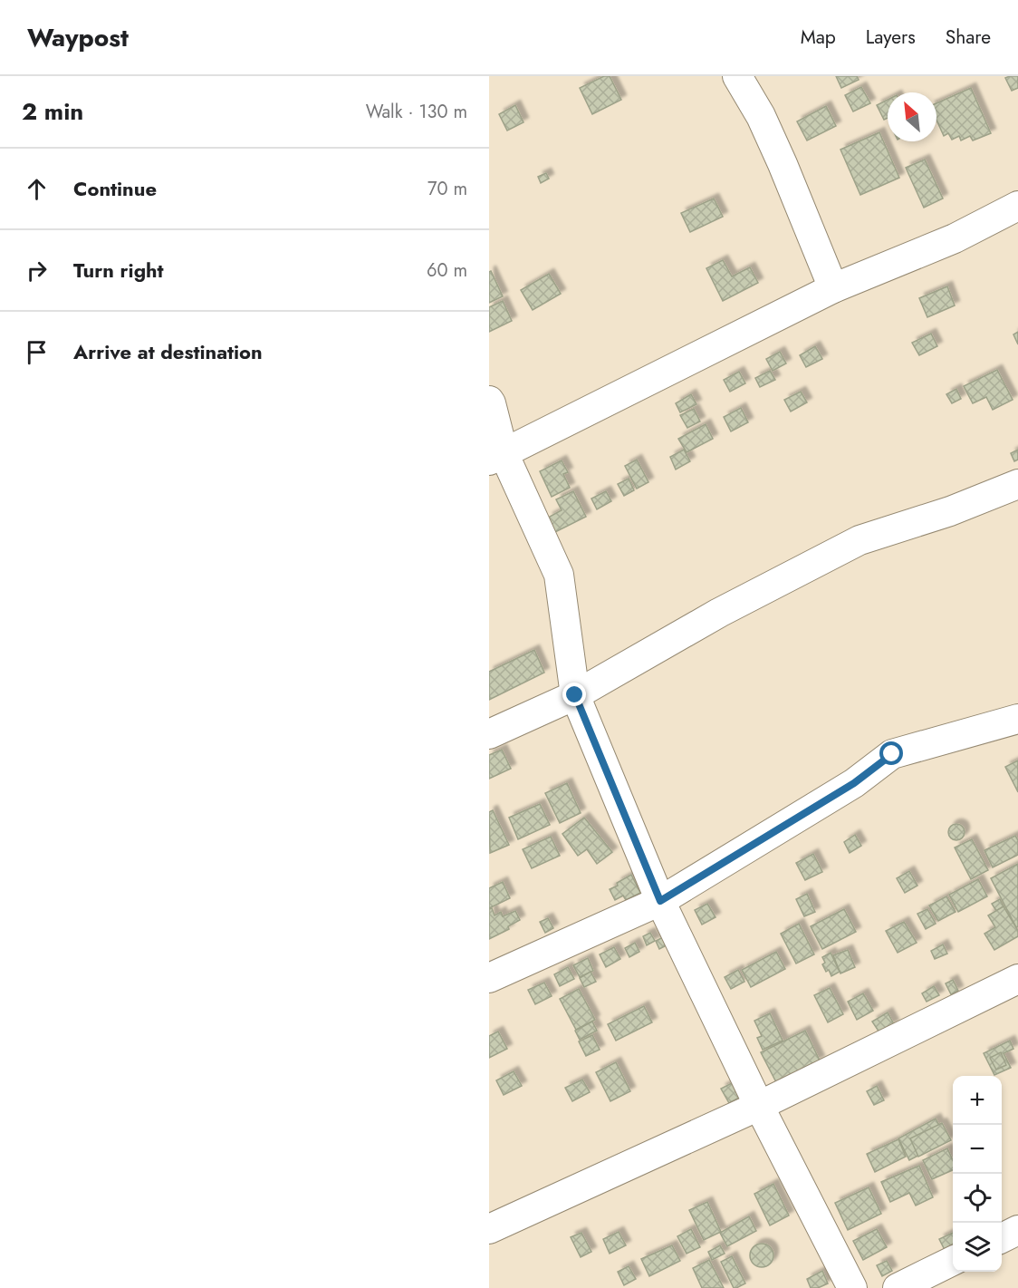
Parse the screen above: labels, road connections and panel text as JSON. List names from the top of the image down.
{
  "north": "top left",
  "page": {
    "header": "Waypost",
    "nav": ["Map", "Layers", "Share"],
    "heading": ["2 min", "Walk · 130 m"],
    "list": [
      ["Continue", "70 m"],
      ["Turn right", "60 m"],
      "Arrive at destination"
    ],
    "map_buttons": ["+", "−"]
  }
}
